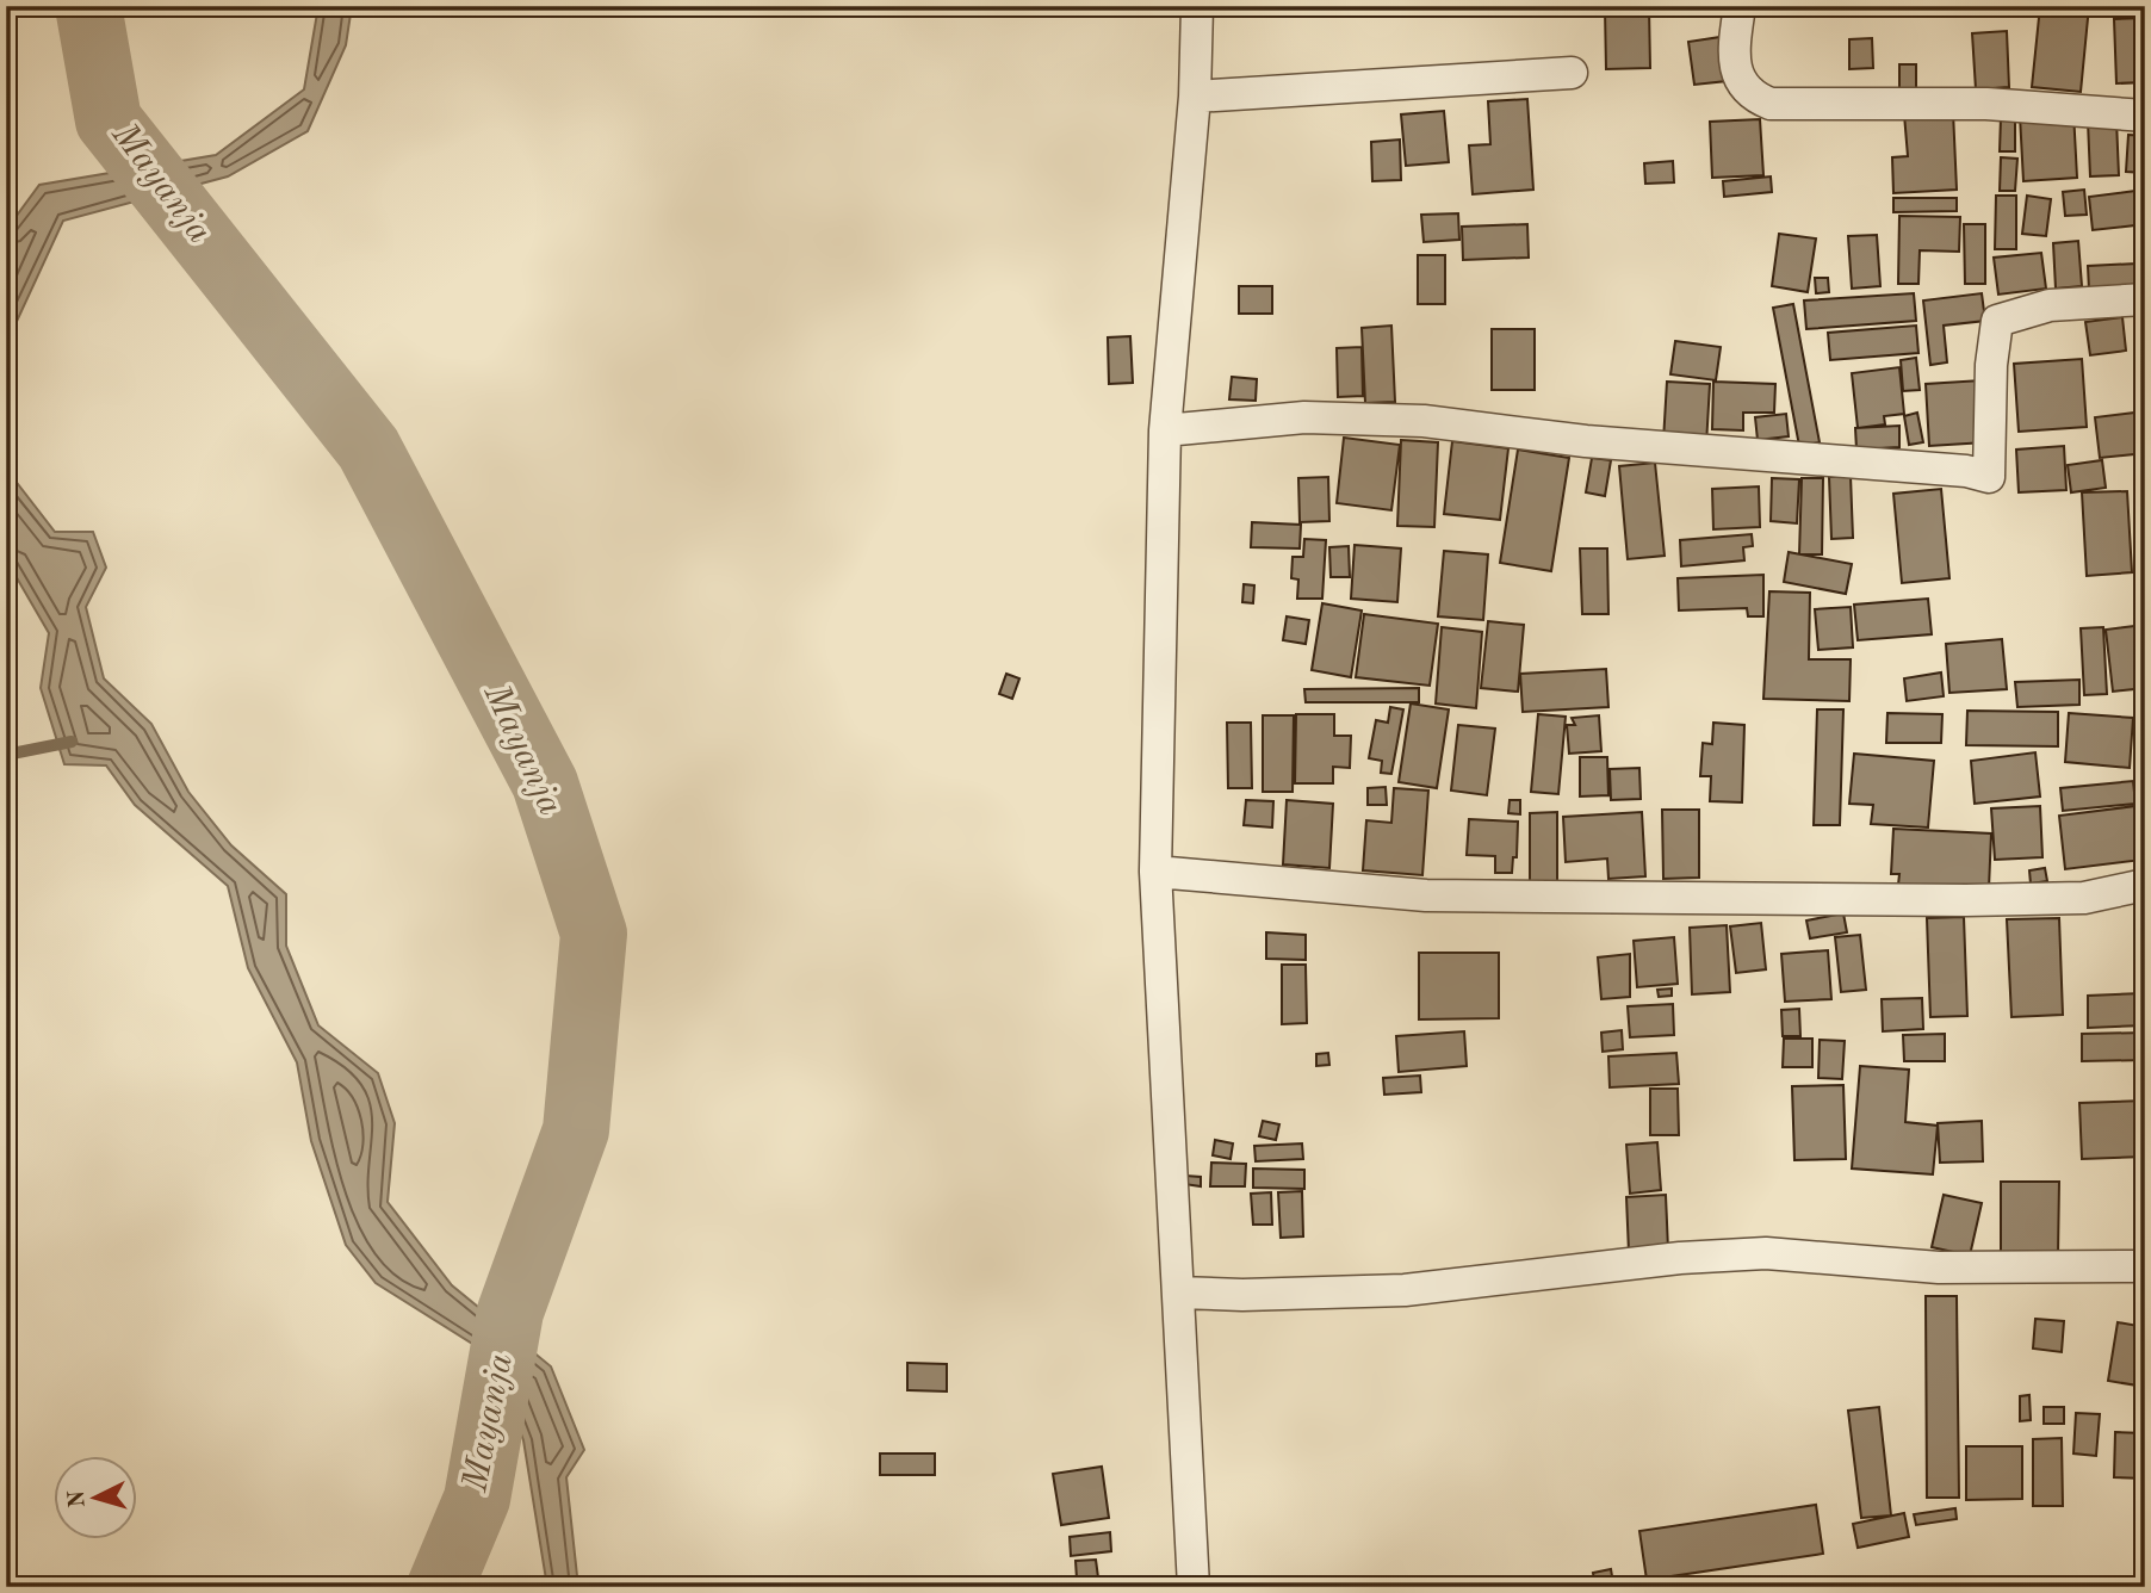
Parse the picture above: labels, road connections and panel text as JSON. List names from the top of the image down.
{
  "water": ["Mayanja"],
  "north": "left"
}
